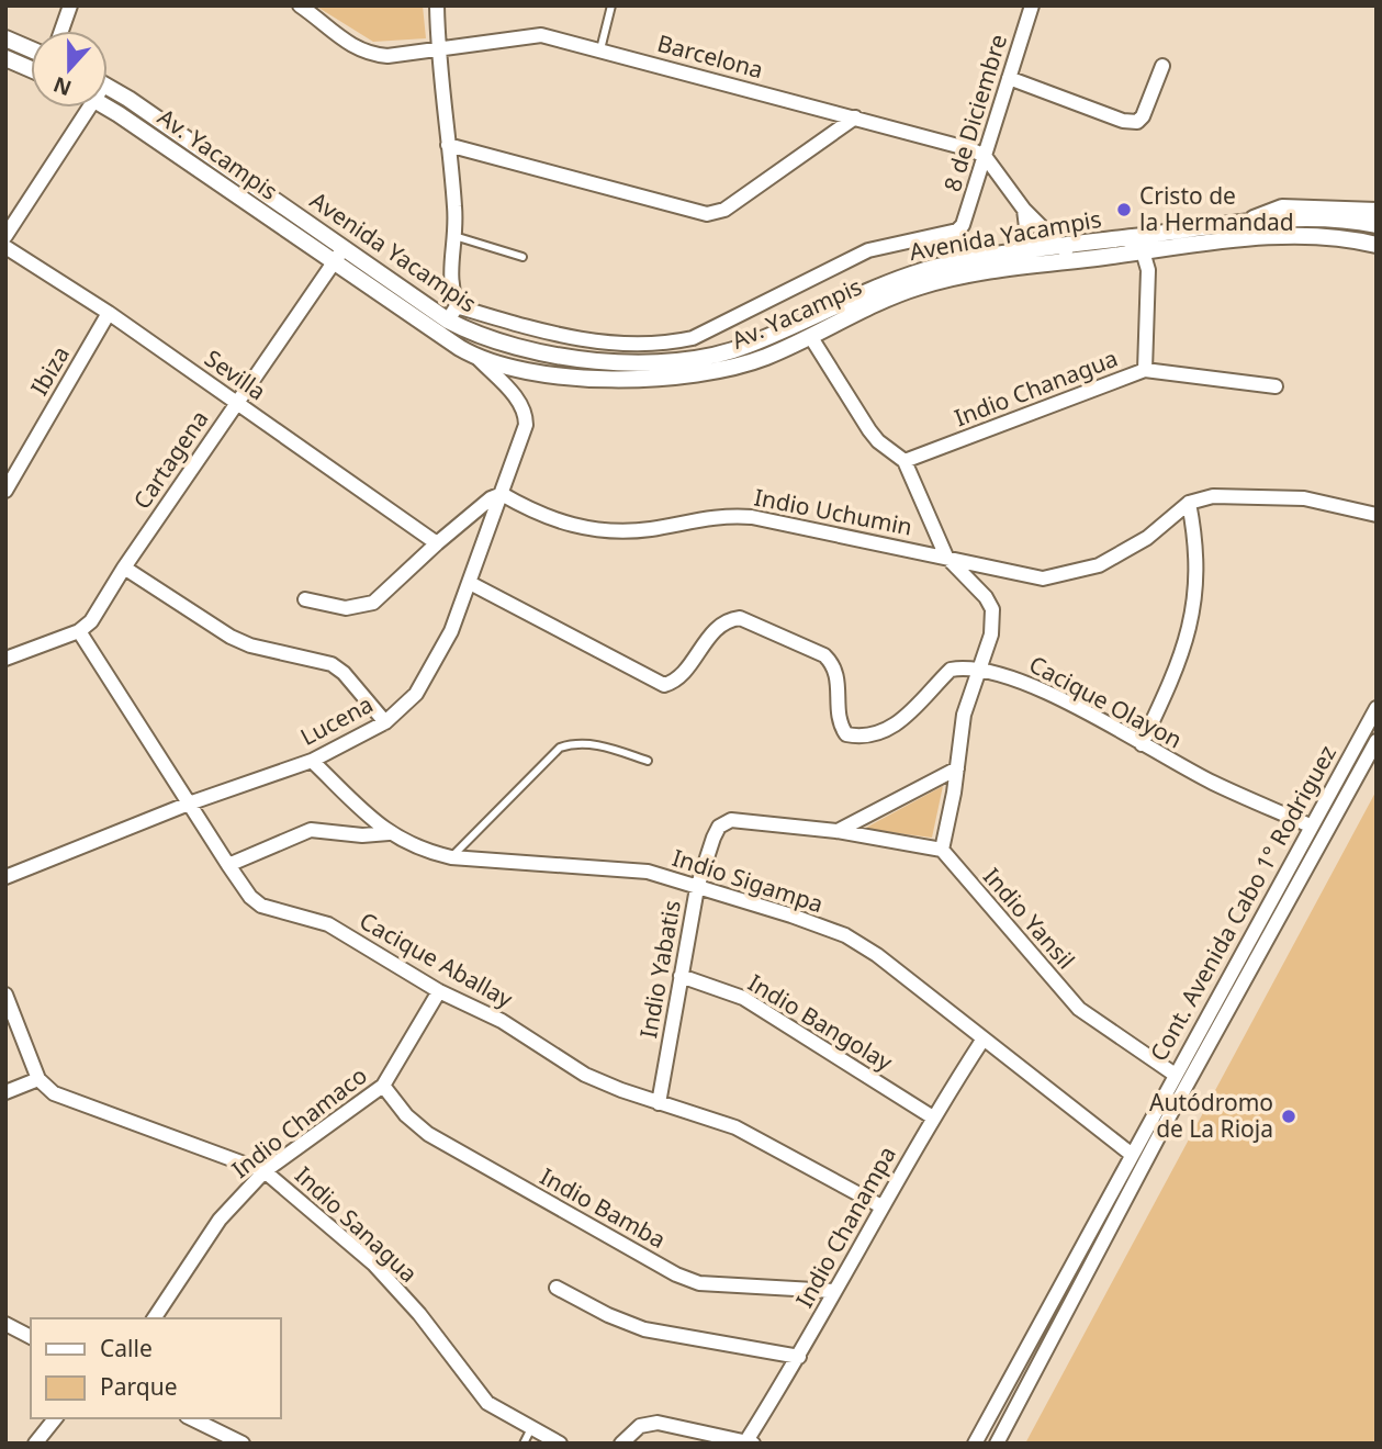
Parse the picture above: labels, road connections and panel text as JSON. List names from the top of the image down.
{
  "streets": {
    "street": [
      "Barcelona",
      "8 de Diciembre",
      "Av. Yacampis",
      "Avenida Yacampis",
      "Ibiza",
      "Sevilla",
      "Indio Chanagua",
      "Cartagena",
      "Indio Uchumin",
      "Cacique Olayon",
      "Lucena",
      "Indio Sigampa",
      "Cont. Avenida Cabo 1° Rodriguez",
      "Indio Yansil",
      "Cacique Aballay",
      "Indio Yabatis",
      "Indio Bangolay",
      "Indio Chamaco",
      "Indio Bamba",
      "Indio Sanagua",
      "Indio Chanampa"
    ]
  },
  "crossings": [
    ["Barcelona", "8 de Diciembre"],
    ["8 de Diciembre", "Avenida Yacampis"],
    ["Av. Yacampis", "Cartagena"],
    ["Av. Yacampis", "Lucena"],
    ["Avenida Yacampis", "Cartagena"],
    ["Ibiza", "Sevilla"],
    ["Sevilla", "Cartagena"],
    ["Cartagena", "Cacique Aballay"],
    ["Indio Uchumin", "Lucena"],
    ["Cacique Olayon", "Cont. Avenida Cabo 1° Rodriguez"],
    ["Lucena", "Indio Sigampa"],
    ["Lucena", "Cacique Aballay"],
    ["Indio Sigampa", "Cont. Avenida Cabo 1° Rodriguez"],
    ["Indio Sigampa", "Indio Yabatis"],
    ["Indio Sigampa", "Indio Chanampa"],
    ["Cont. Avenida Cabo 1° Rodriguez", "Indio Yansil"],
    ["Cacique Aballay", "Indio Yabatis"],
    ["Cacique Aballay", "Indio Chamaco"],
    ["Cacique Aballay", "Indio Chanampa"],
    ["Indio Yabatis", "Indio Bangolay"],
    ["Indio Bangolay", "Indio Chanampa"],
    ["Indio Chamaco", "Indio Bamba"],
    ["Indio Chamaco", "Indio Sanagua"],
    ["Indio Bamba", "Indio Chanampa"]
  ],
  "places": ["Cristo de la Hermandad", "Autódromo de La Rioja"],
  "legend": ["Calle", "Parque"],
  "north": "bottom"
}
